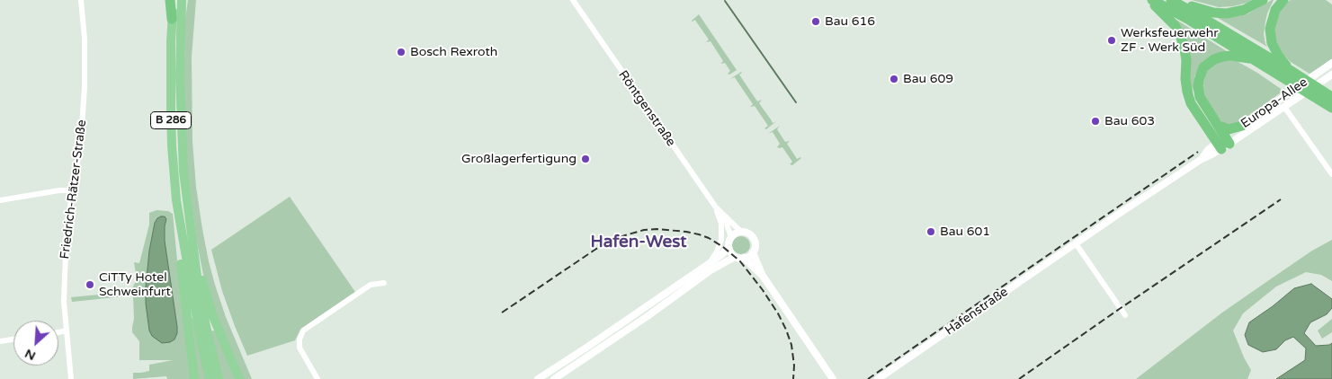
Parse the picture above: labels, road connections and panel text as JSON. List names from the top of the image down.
{
  "streets": {
    "highway": ["B 286"],
    "street": [
      "Europa-Allee",
      "Röntgenstraße",
      "Friedrich-Rätzer-Straße",
      "Hafenstraße"
    ]
  },
  "crossings": [
    ["Europa-Allee", "Hafenstraße"]
  ],
  "districts": ["Hafen-West"],
  "places": [
    "Bau 616",
    "Werksfeuerwehr ZF - Werk Süd",
    "Bosch Rexroth",
    "Bau 609",
    "Bau 603",
    "Großlagerfertigung",
    "Bau 601",
    "CiTTy Hotel Schweinfurt"
  ],
  "north": "bottom left"
}
